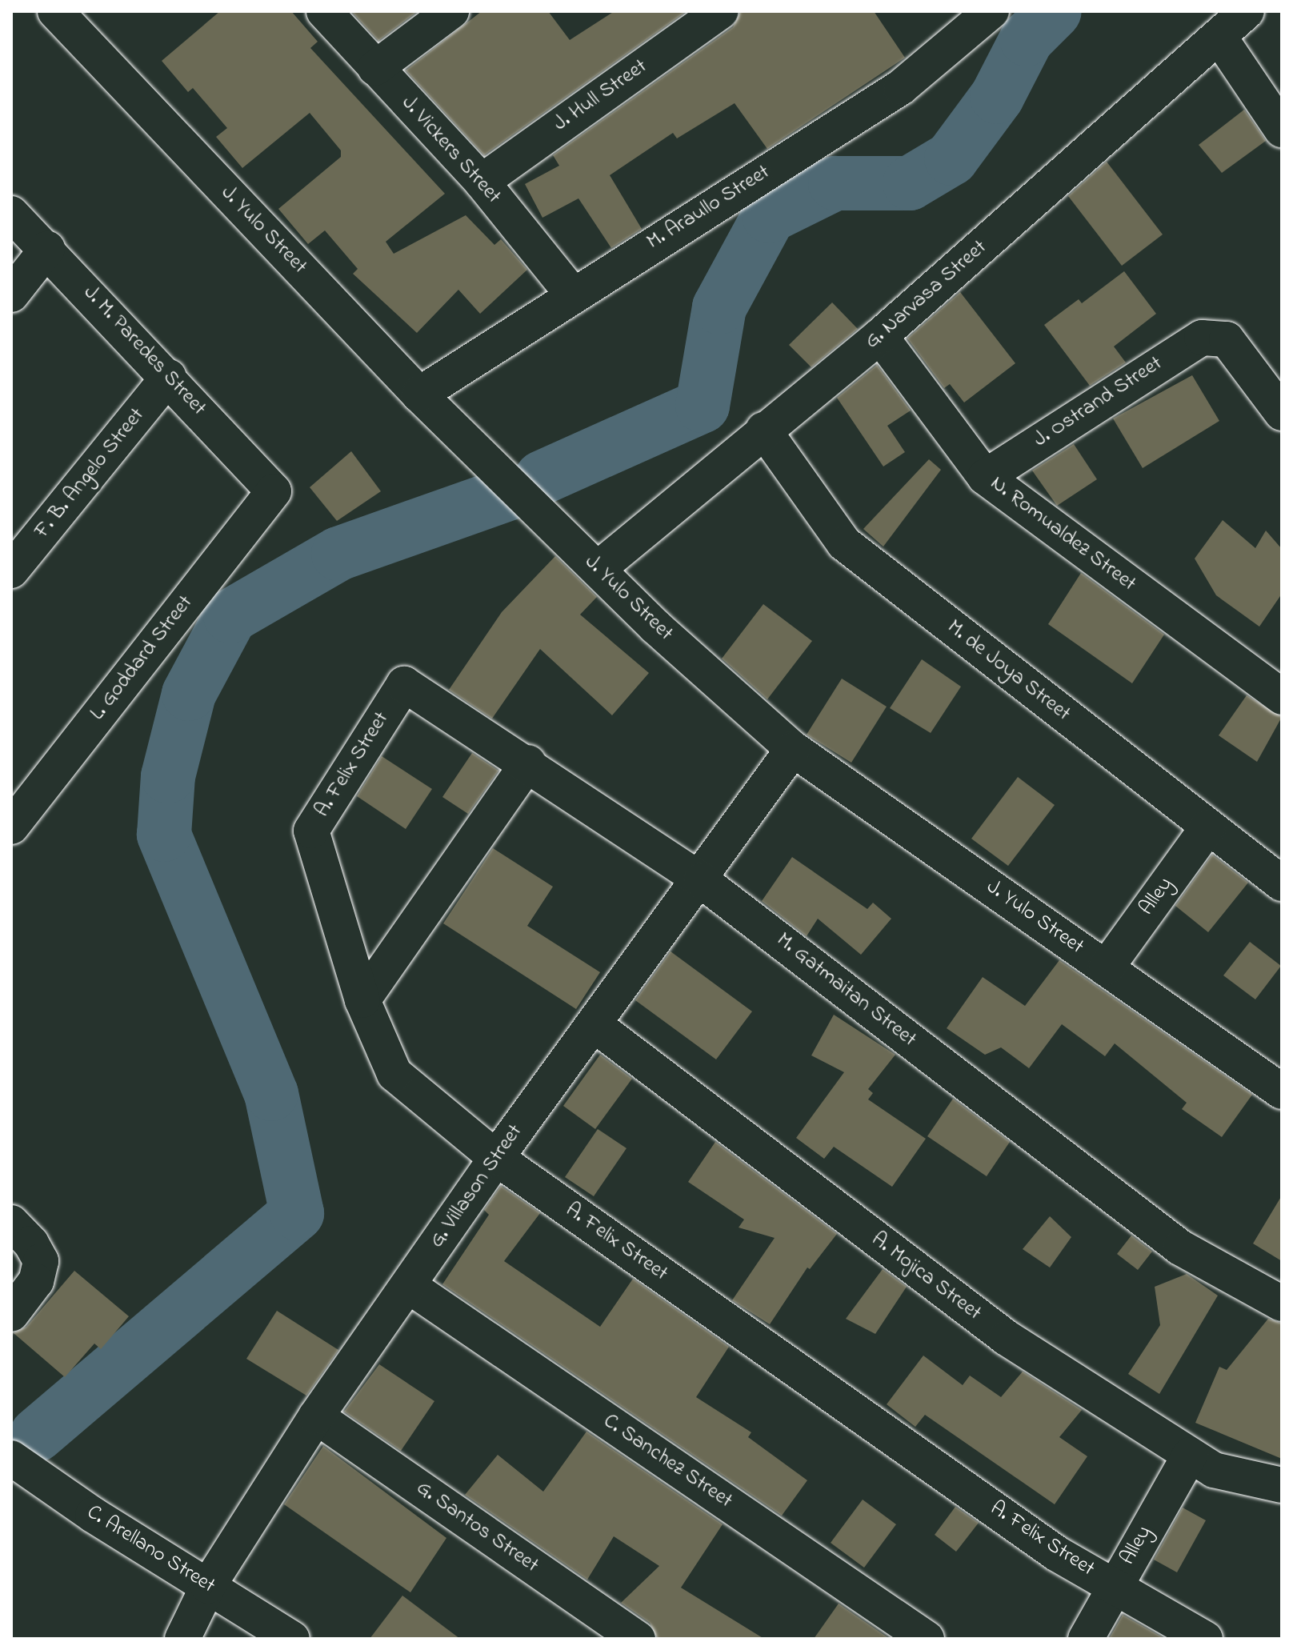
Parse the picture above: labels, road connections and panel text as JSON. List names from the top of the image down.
{
  "streets": {
    "street": [
      "J. Hull Street",
      "J. Vickers Street",
      "M. Araullo Street",
      "J. Yulo Street",
      "G. Narvasa Street",
      "J. M. Paredes Street",
      "J. Ostrand Street",
      "F. B. Angelo Street",
      "N. Romualdez Street",
      "L. Goddard Street",
      "M. de Joya Street",
      "A. Felix Street",
      "Alley",
      "M. Gatmaitan Street",
      "G. Villason Street",
      "A. Mojica Street",
      "C. Sanchez Street",
      "G. Santos Street",
      "C. Arellano Street"
    ]
  },
  "crossings": [
    ["J. Hull Street", "J. Vickers Street"],
    ["J. Vickers Street", "M. Araullo Street"],
    ["M. Araullo Street", "J. Yulo Street"],
    ["J. Yulo Street", "G. Narvasa Street"],
    ["J. Yulo Street", "Alley"],
    ["J. Yulo Street", "G. Villason Street"],
    ["G. Narvasa Street", "N. Romualdez Street"],
    ["G. Narvasa Street", "M. de Joya Street"],
    ["J. M. Paredes Street", "F. B. Angelo Street"],
    ["J. M. Paredes Street", "L. Goddard Street"],
    ["J. Ostrand Street", "N. Romualdez Street"],
    ["M. de Joya Street", "Alley"],
    ["A. Felix Street", "Alley"],
    ["A. Felix Street", "M. Gatmaitan Street"],
    ["A. Felix Street", "G. Villason Street"],
    ["Alley", "A. Mojica Street"],
    ["M. Gatmaitan Street", "G. Villason Street"],
    ["G. Villason Street", "A. Mojica Street"],
    ["G. Villason Street", "C. Sanchez Street"],
    ["G. Villason Street", "G. Santos Street"],
    ["G. Villason Street", "C. Arellano Street"]
  ]
}
